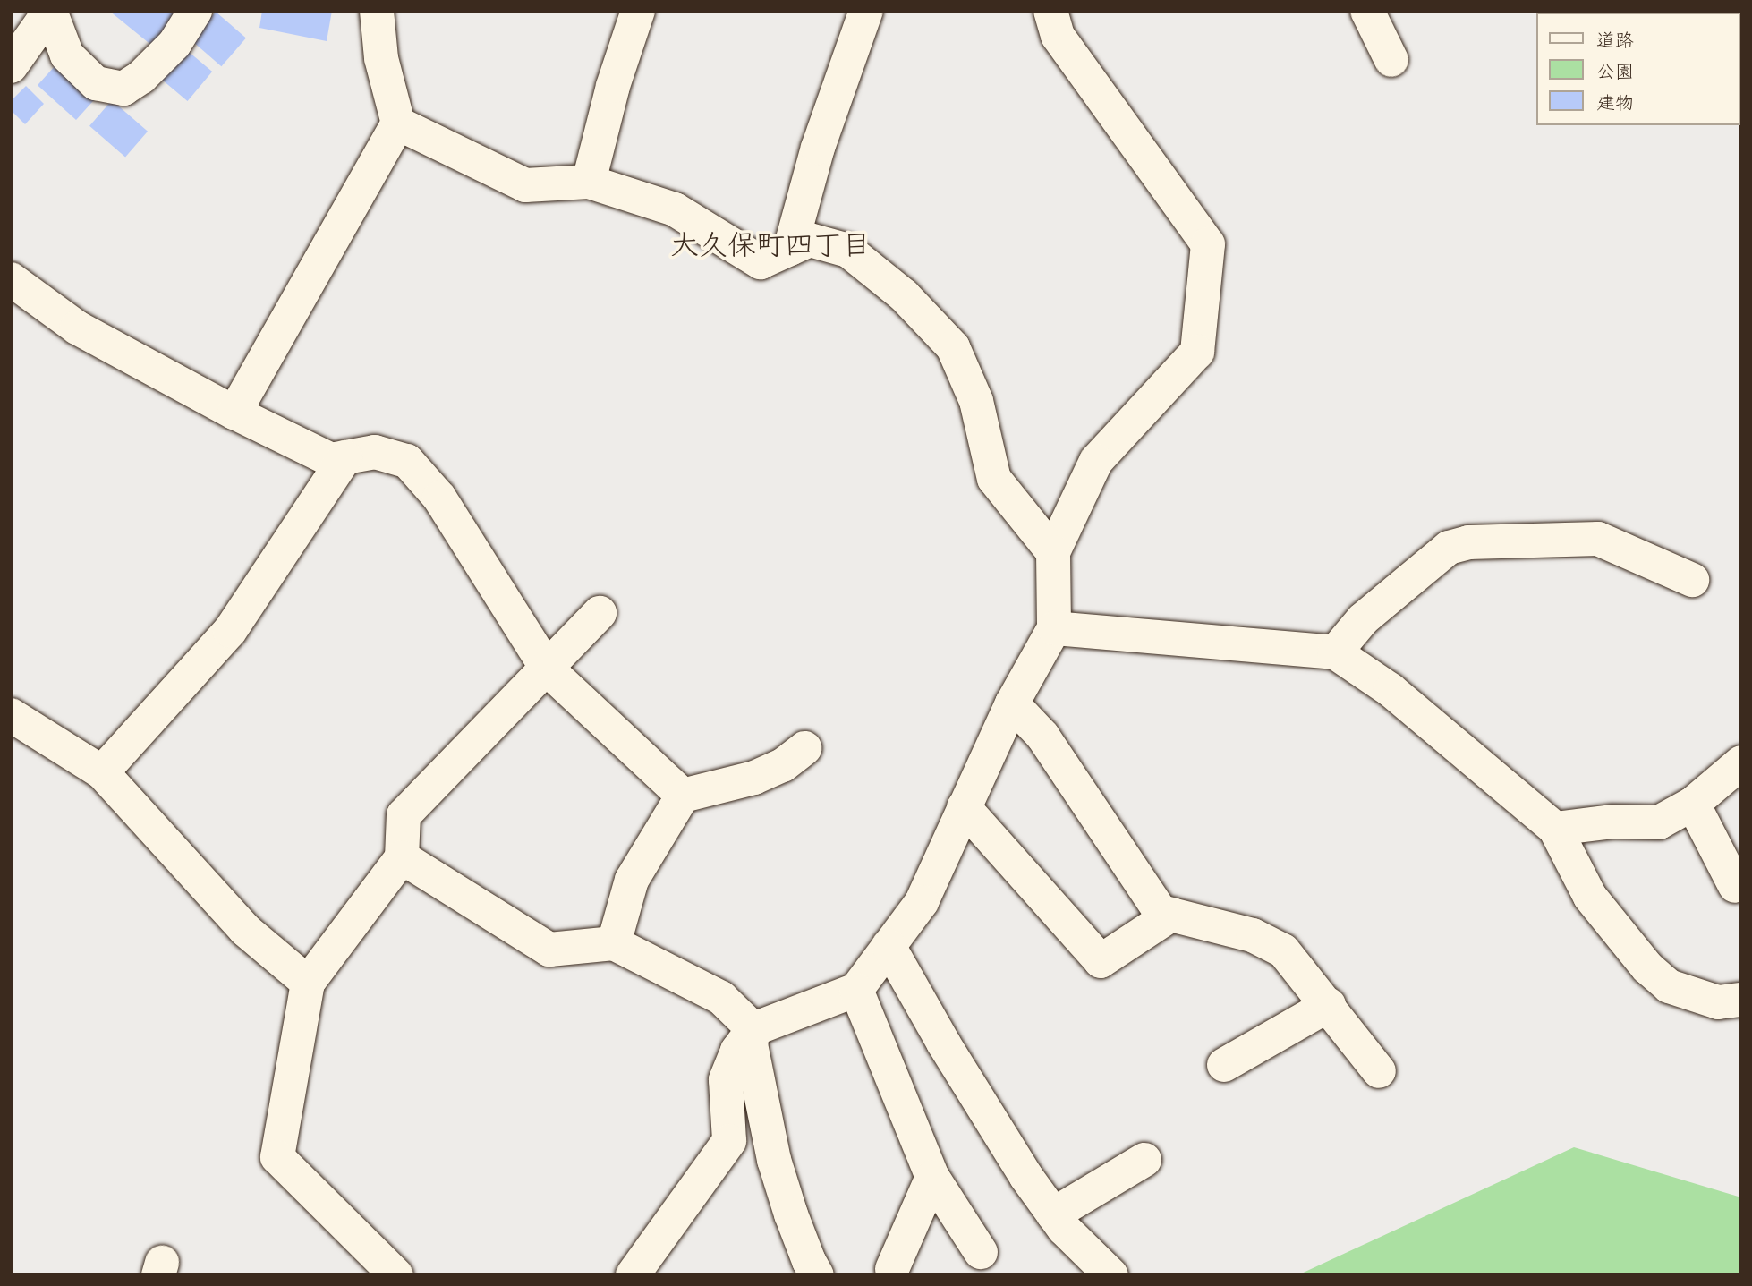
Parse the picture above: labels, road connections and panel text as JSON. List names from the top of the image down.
{
  "districts": ["大久保町四丁目"],
  "legend": ["道路", "公園", "建物"]
}
